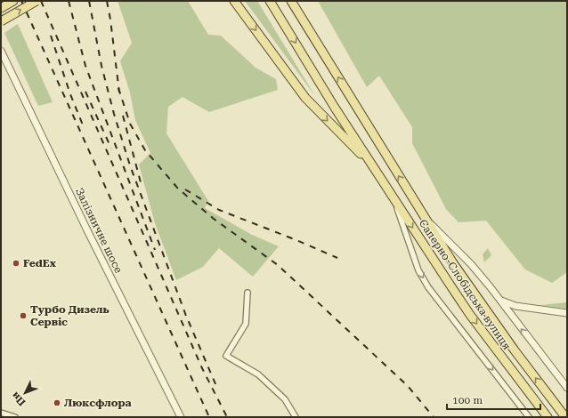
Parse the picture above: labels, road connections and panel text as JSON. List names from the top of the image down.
{
  "streets": {
    "main road": ["Саперно-Слобідська вулиця"],
    "street": ["Залізничне шосе"]
  },
  "places": ["FedEx", "Турбо Дизель Сервіс", "Люксфлора"],
  "scale_bar": "100 m",
  "north": "bottom left"
}
